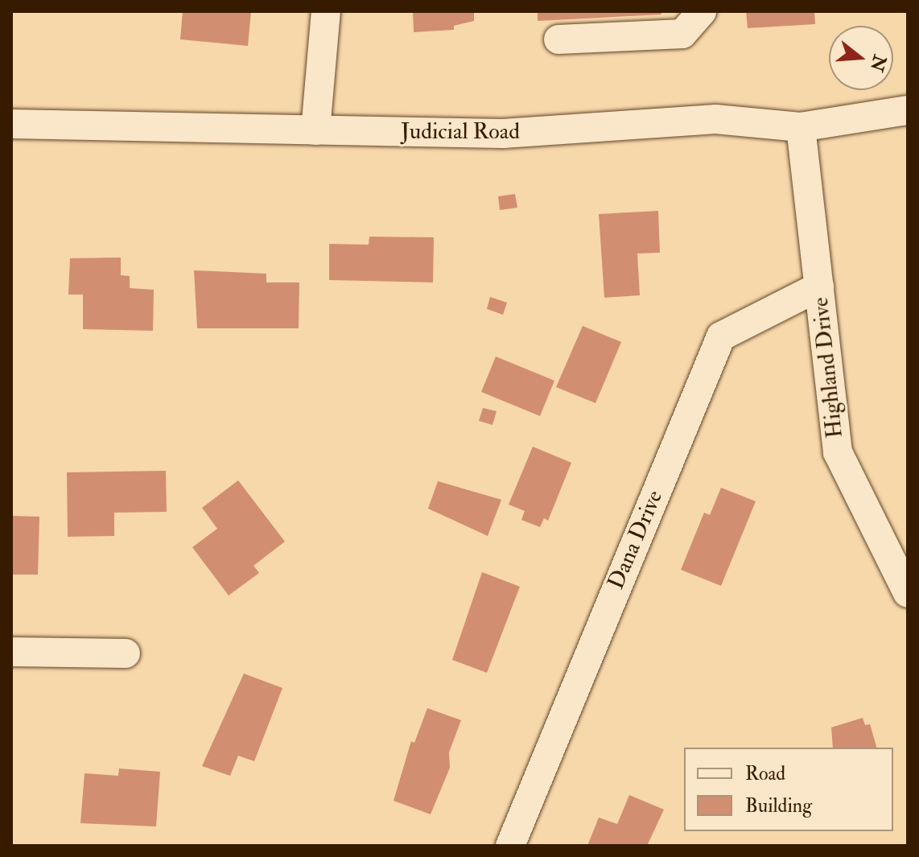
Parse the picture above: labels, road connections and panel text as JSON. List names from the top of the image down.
{
  "streets": {
    "street": ["Judicial Road", "Highland Drive", "Dana Drive"]
  },
  "crossings": [
    ["Judicial Road", "Highland Drive"],
    ["Highland Drive", "Dana Drive"]
  ],
  "legend": ["Road", "Building"],
  "north": "right"
}
